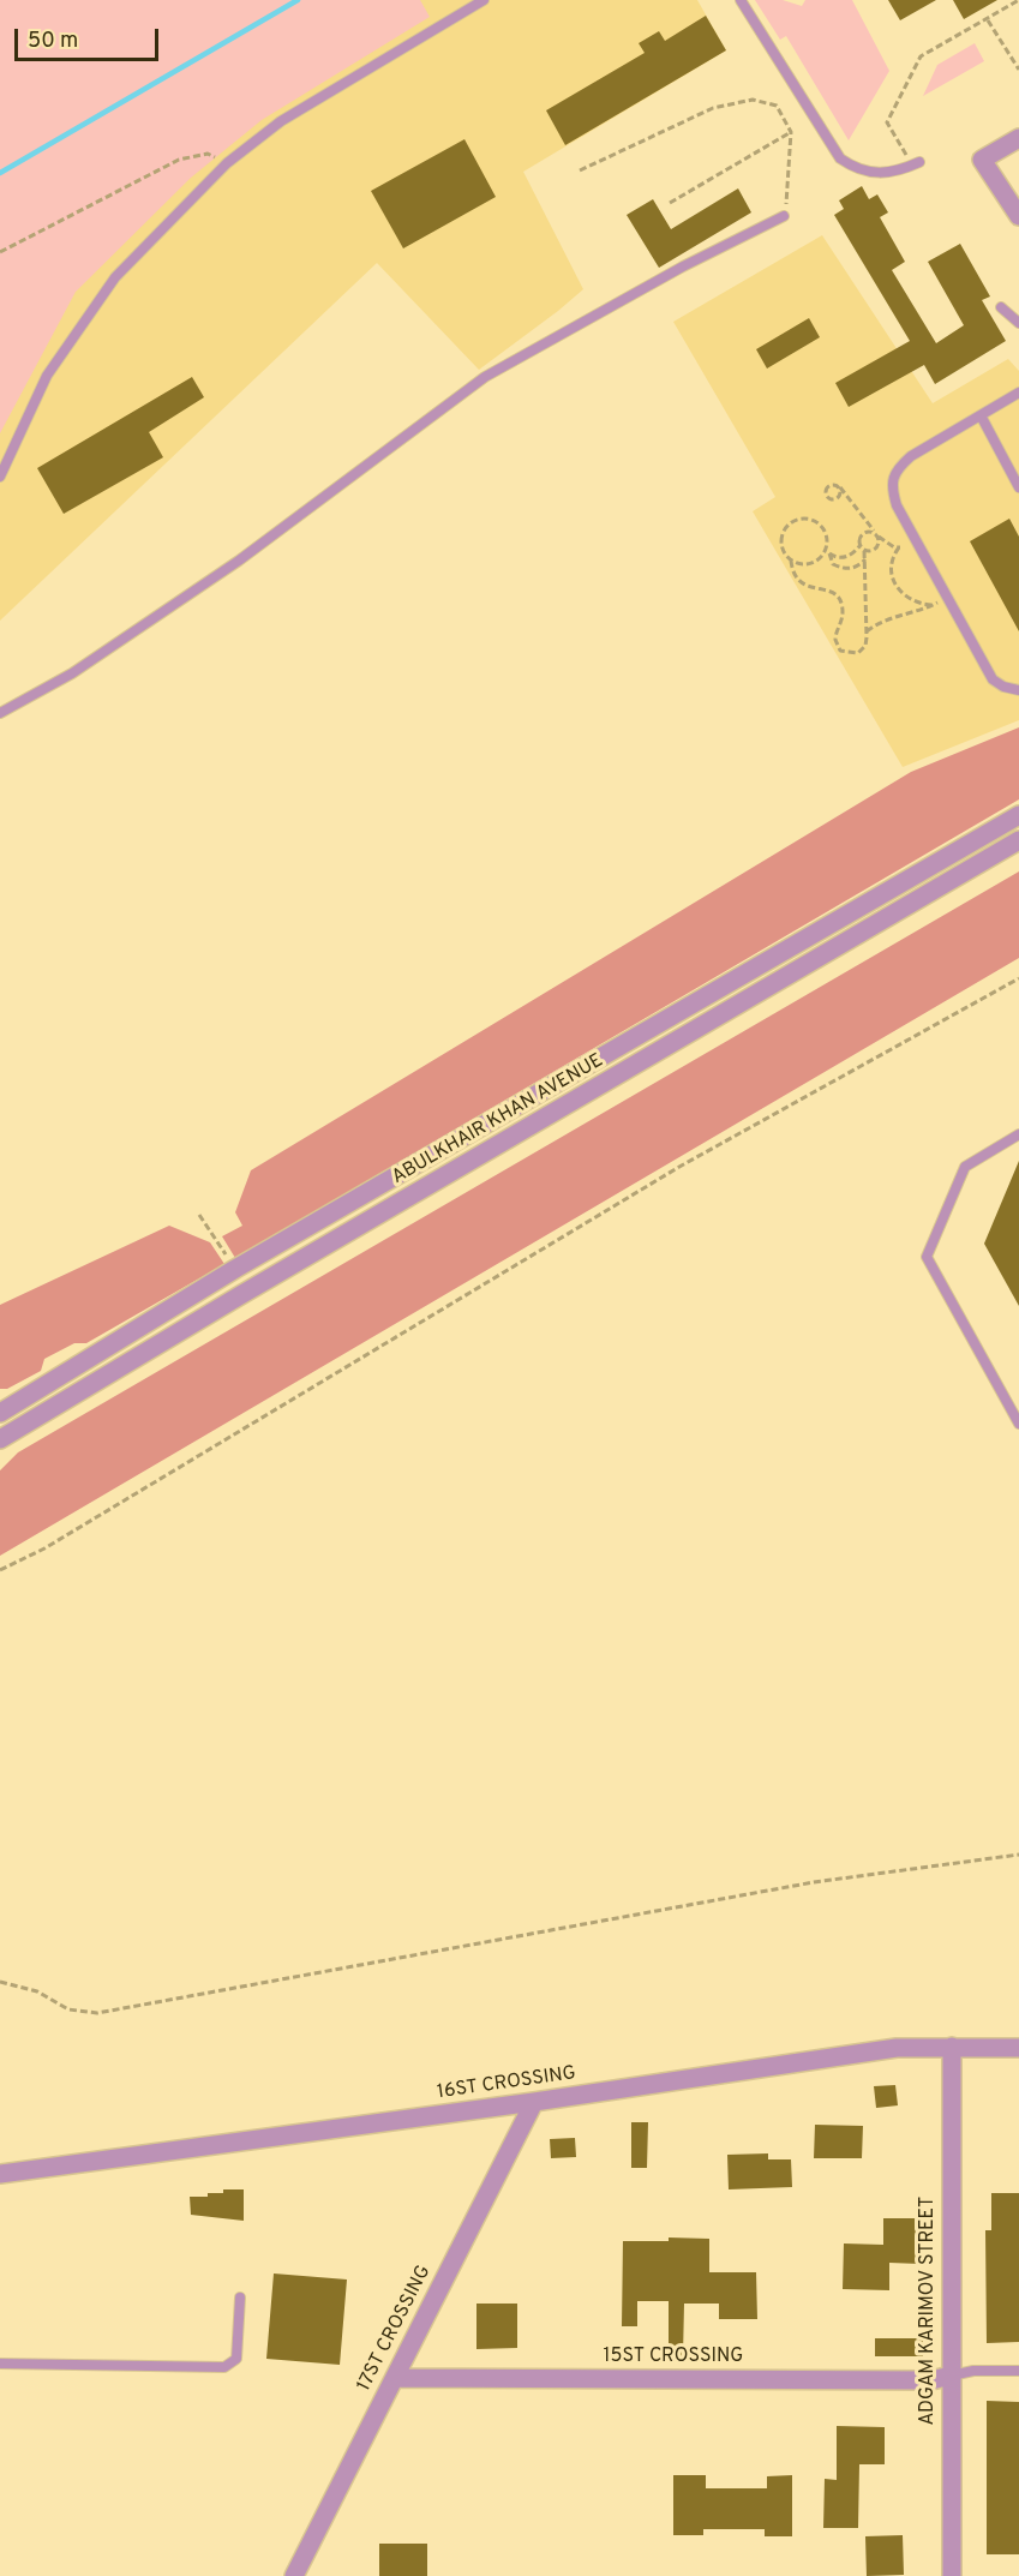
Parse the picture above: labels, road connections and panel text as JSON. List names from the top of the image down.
{
  "streets": {
    "street": [
      "ABULKHAIR KHAN AVENUE",
      "16ST CROSSING",
      "ADGAM KARIMOV STREET",
      "17ST CROSSING",
      "15ST CROSSING"
    ]
  },
  "crossings": [
    ["16ST CROSSING", "ADGAM KARIMOV STREET"],
    ["16ST CROSSING", "17ST CROSSING"],
    ["ADGAM KARIMOV STREET", "15ST CROSSING"],
    ["17ST CROSSING", "15ST CROSSING"]
  ],
  "scale_bar": "50 m"
}
